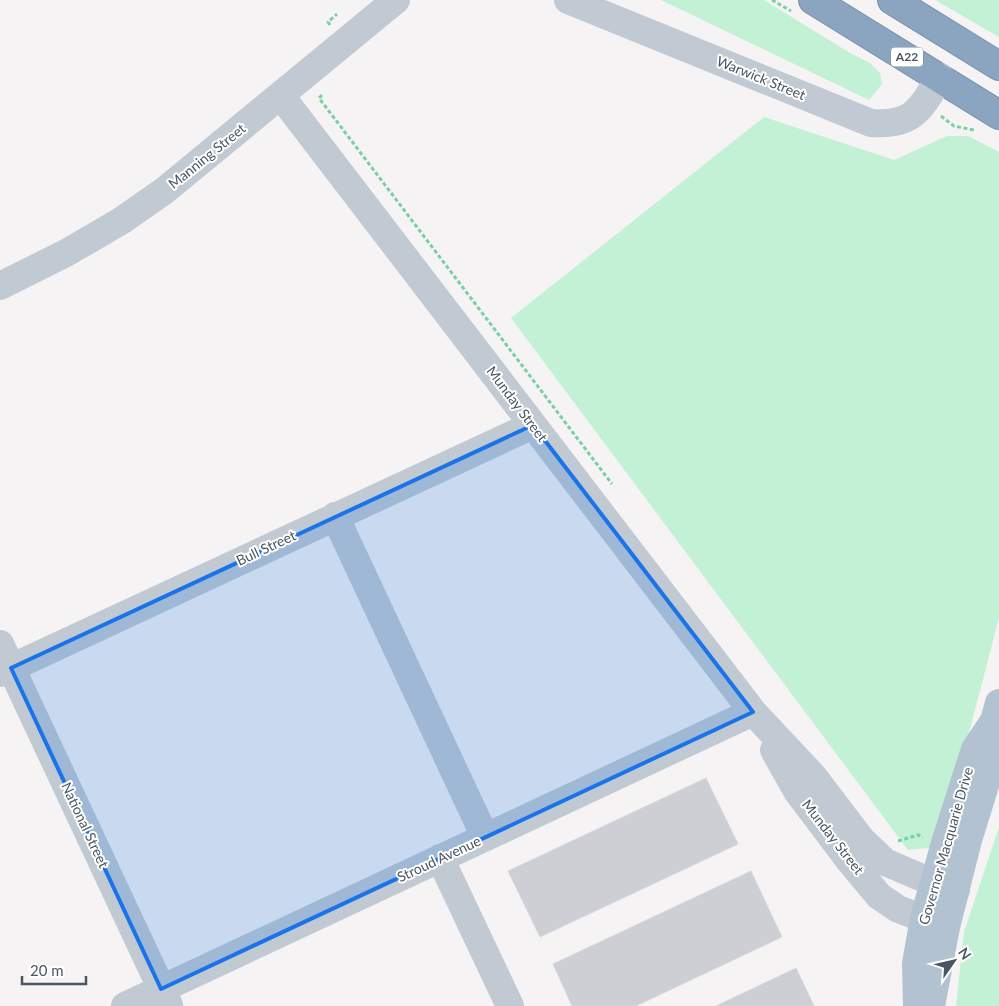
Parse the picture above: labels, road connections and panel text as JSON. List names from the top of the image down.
{
  "streets": {
    "highway": ["A22"],
    "main road": ["Governor Macquarie Drive"],
    "street": [
      "Warwick Street",
      "Manning Street",
      "Munday Street",
      "Bull Street",
      "National Street",
      "Stroud Avenue"
    ]
  },
  "crossings": [
    ["A22", "Warwick Street"],
    ["Manning Street", "Munday Street"],
    ["Munday Street", "Bull Street"],
    ["Munday Street", "Governor Macquarie Drive"],
    ["Munday Street", "Stroud Avenue"],
    ["Bull Street", "National Street"],
    ["National Street", "Stroud Avenue"]
  ],
  "scale_bar": "20 m",
  "north": "top right"
}
